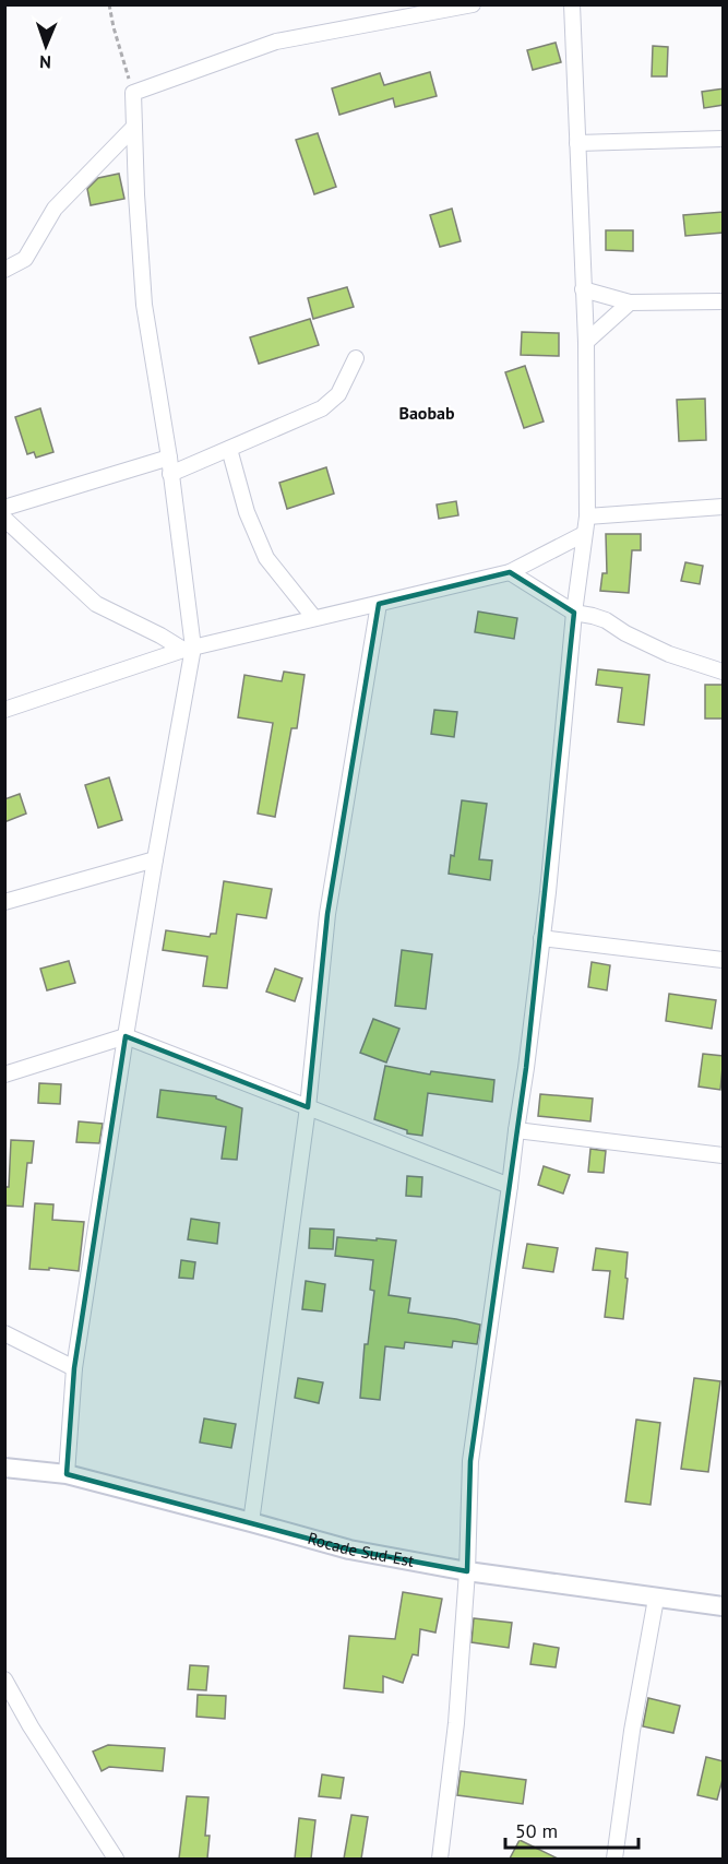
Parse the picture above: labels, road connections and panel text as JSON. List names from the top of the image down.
{
  "streets": {
    "street": ["Rocade Sud-Est"]
  },
  "districts": ["Baobab"],
  "scale_bar": "50 m",
  "north": "bottom"
}
